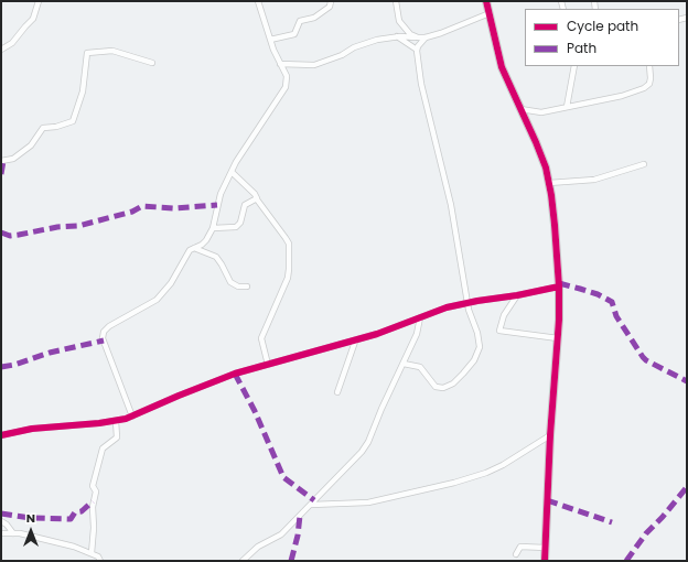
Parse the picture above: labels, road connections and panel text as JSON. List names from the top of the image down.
{
  "legend": ["Cycle path", "Path"],
  "north": "top"
}
